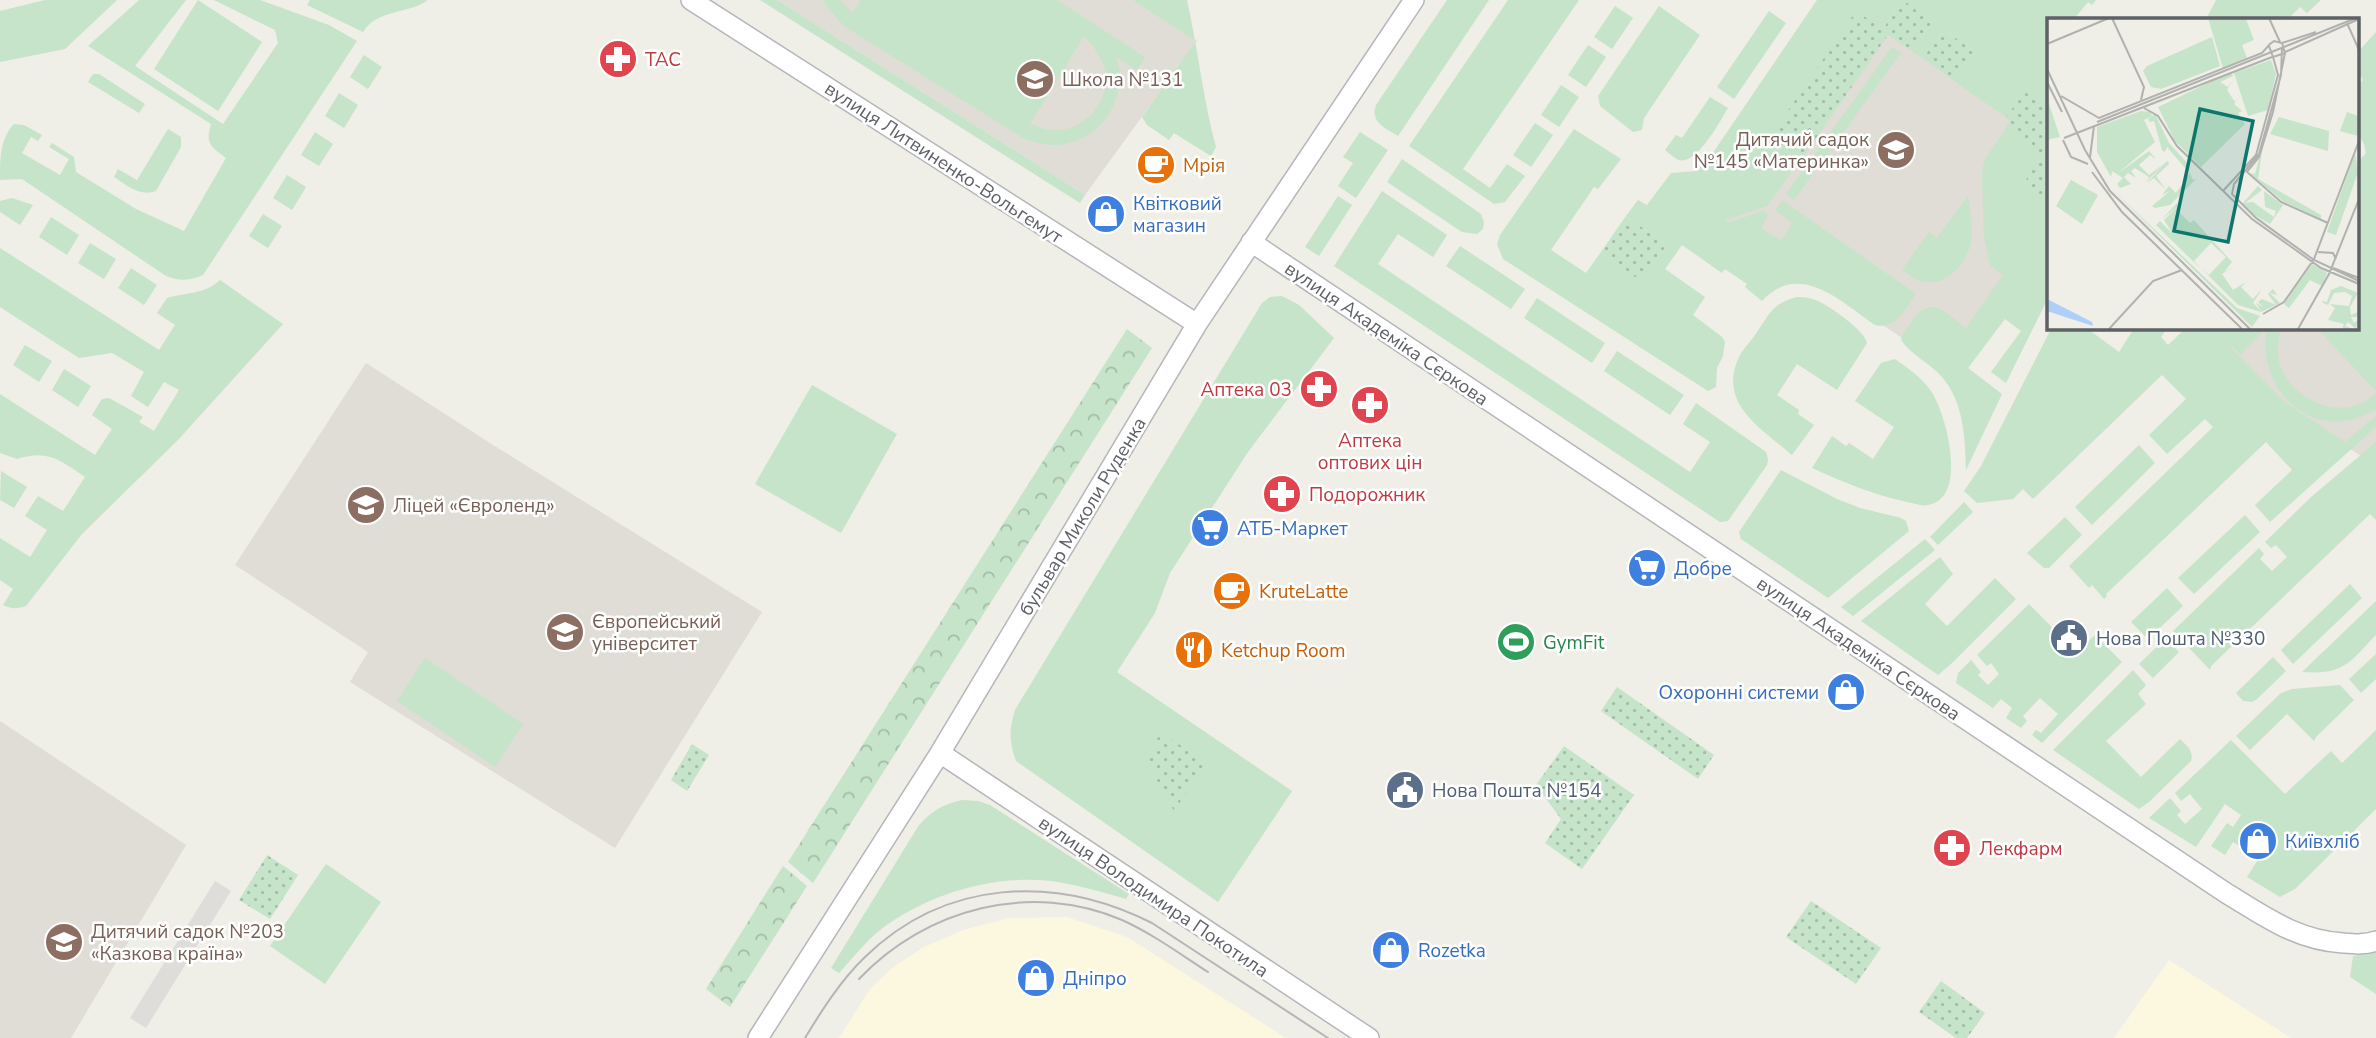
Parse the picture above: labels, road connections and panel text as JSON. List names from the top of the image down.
{
  "streets": {
    "street": [
      "вулиця Литвиненко-Вольгемут",
      "вулиця Академіка Сєркова",
      "бульвар Миколи Руденка",
      "вулиця Володимира Покотила"
    ]
  },
  "crossings": [
    ["вулиця Литвиненко-Вольгемут", "бульвар Миколи Руденка"],
    ["вулиця Академіка Сєркова", "бульвар Миколи Руденка"],
    ["бульвар Миколи Руденка", "вулиця Володимира Покотила"]
  ],
  "places": {
    "pharmacy": [
      "ТАС",
      "Аптека 03",
      "Аптека оптових цін",
      "Подорожник",
      "Лекфарм"
    ],
    "school or university": [
      "Школа №131",
      "Дитячий садок №145 «Материнка»",
      "Ліцей «Євроленд»",
      "Європейський університет",
      "Дитячий садок №203 «Казкова країна»"
    ],
    "cafe": ["Мрія", "KruteLatte"],
    "shop": [
      "Квітковий магазин",
      "Охоронні системи",
      "Київхліб",
      "Rozetka",
      "Дніпро"
    ],
    "supermarket": ["АТБ-Маркет", "Добре"],
    "public building": ["Нова Пошта №330", "Нова Пошта №154"],
    "sports": ["GymFit"],
    "restaurant": ["Ketchup Room"]
  }
}
